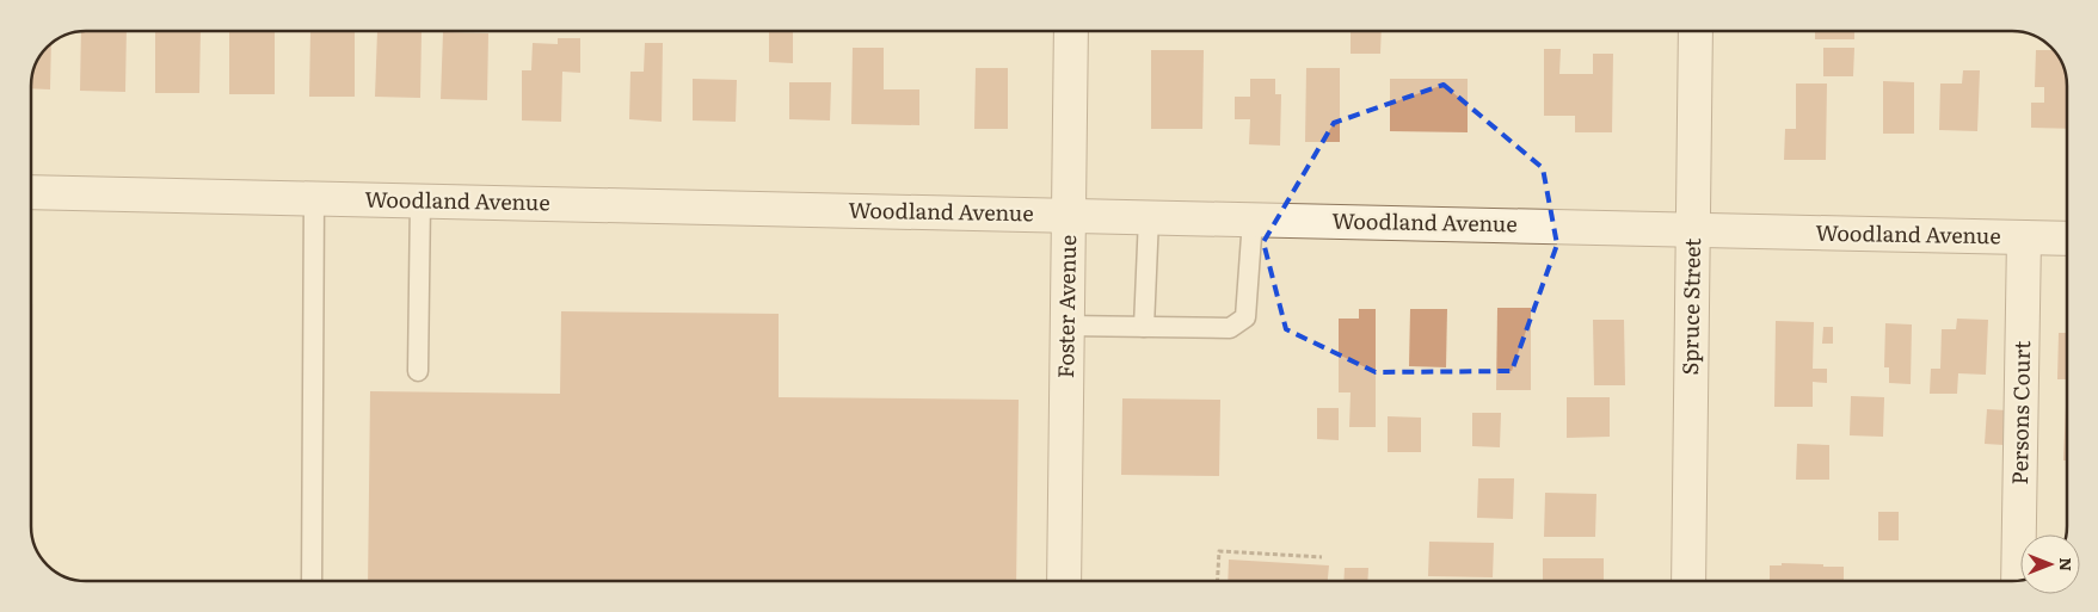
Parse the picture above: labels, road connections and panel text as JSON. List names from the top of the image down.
{
  "streets": {
    "street": [
      "Woodland Avenue",
      "Foster Avenue",
      "Spruce Street",
      "Persons Court"
    ]
  },
  "crossings": [
    ["Woodland Avenue", "Foster Avenue"],
    ["Woodland Avenue", "Spruce Street"],
    ["Woodland Avenue", "Persons Court"]
  ],
  "north": "right"
}
